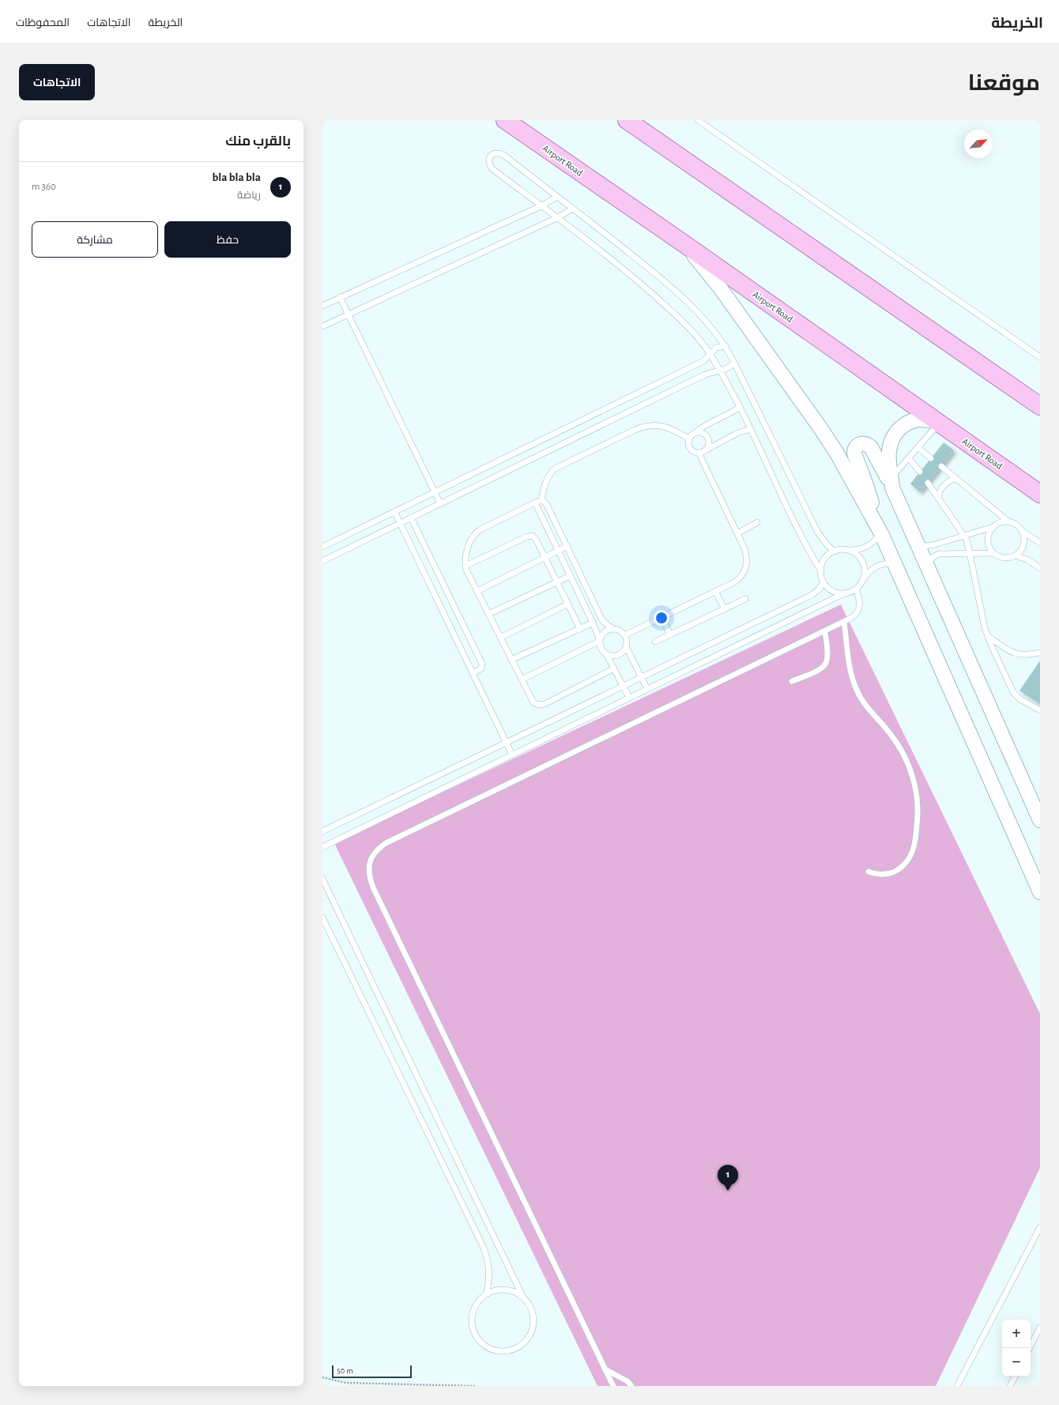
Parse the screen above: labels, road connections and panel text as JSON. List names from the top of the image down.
{
  "streets": {
    "main road": ["Airport Road"]
  },
  "scale_bar": "50 m",
  "north": "top right",
  "page": {
    "header": "الخريطة",
    "nav": ["الخريطة", "الاتجاهات", "المحفوظات"],
    "title": "موقعنا",
    "buttons": [
      "الاتجاهات",
      ["حفظ", "مشاركة"]
    ],
    "heading": "بالقرب منك",
    "list": [
      {
        "mark": "1",
        "name": "bla bla bla",
        "note": "رياضة",
        "value": "360 m"
      }
    ],
    "pins": "1",
    "map_buttons": ["+", "−"],
    "scale": "50 m"
  }
}
